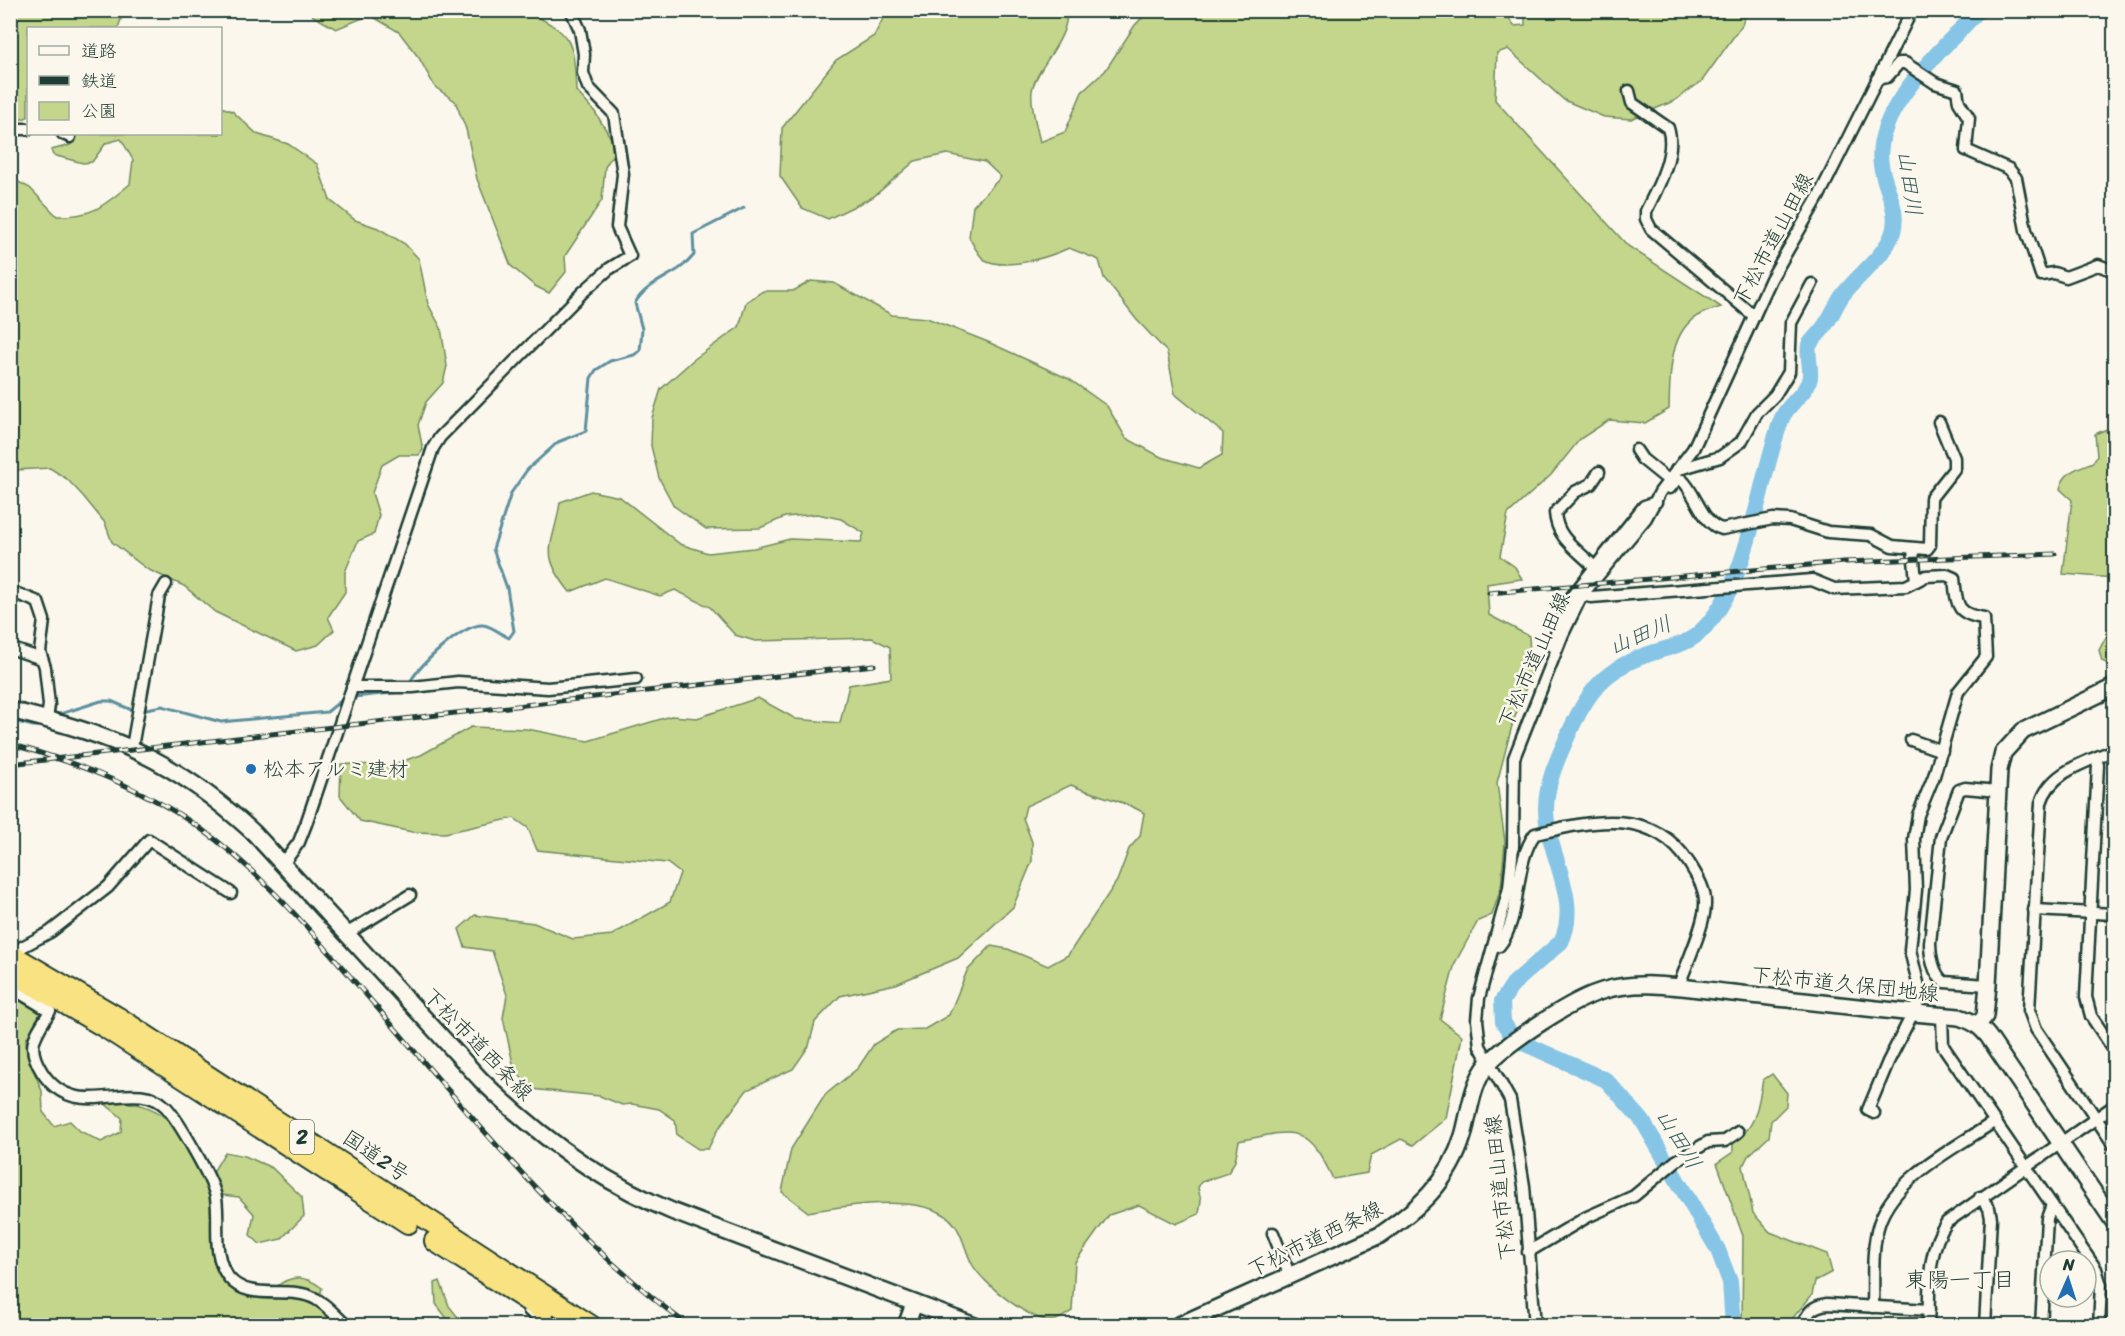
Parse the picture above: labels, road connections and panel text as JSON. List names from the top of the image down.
{
  "streets": {
    "highway": ["2", "国道2号"],
    "street": ["下松市道山田線", "下松市道久保団地線", "下松市道西条線"]
  },
  "crossings": [
    ["下松市道山田線", "下松市道久保団地線"],
    ["下松市道山田線", "下松市道西条線"],
    ["下松市道久保団地線", "下松市道西条線"]
  ],
  "districts": ["東陽一丁目"],
  "water": ["山田川"],
  "places": ["松本アルミ建材"],
  "legend": ["道路", "鉄道", "公園"],
  "north": "top"
}
